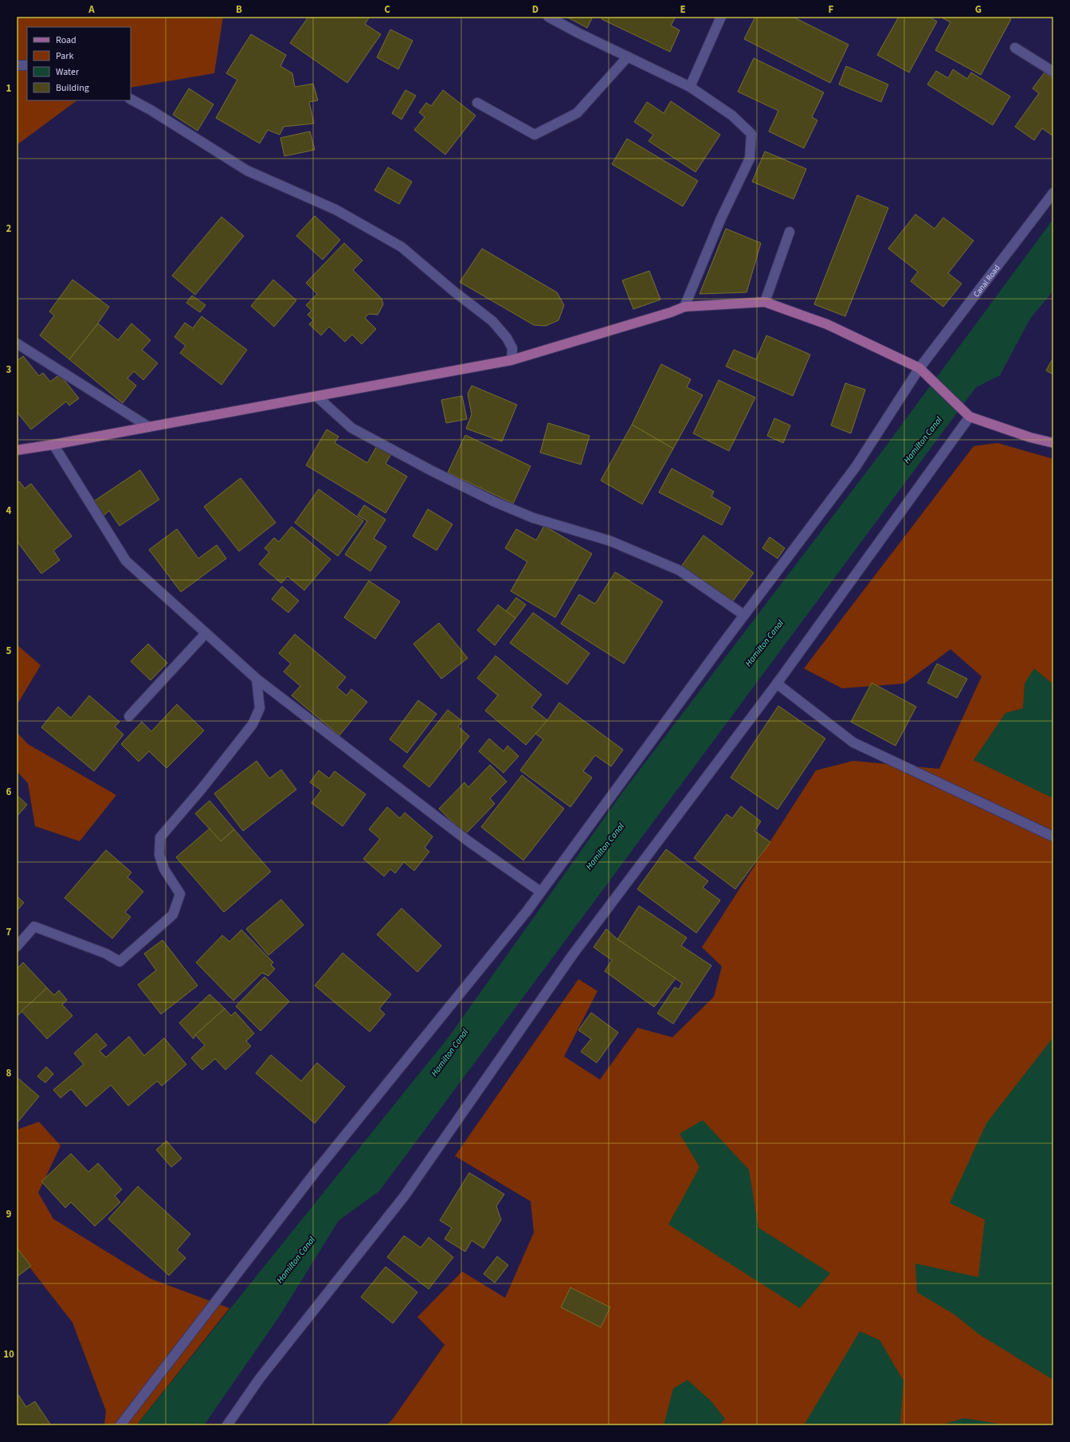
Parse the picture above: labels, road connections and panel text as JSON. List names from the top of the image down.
{
  "streets": {
    "street": ["Canal Road"]
  },
  "water": ["Hamilton Canal"],
  "legend": [
    "Road",
    "Park",
    "Water",
    "Building"
  ],
  "grid": {
    "columns": [
      "A",
      "B",
      "C",
      "D",
      "E",
      "F",
      "G"
    ],
    "rows": [
      "1",
      "2",
      "3",
      "4",
      "5",
      "6",
      "7",
      "8",
      "9",
      "10"
    ]
  }
}
